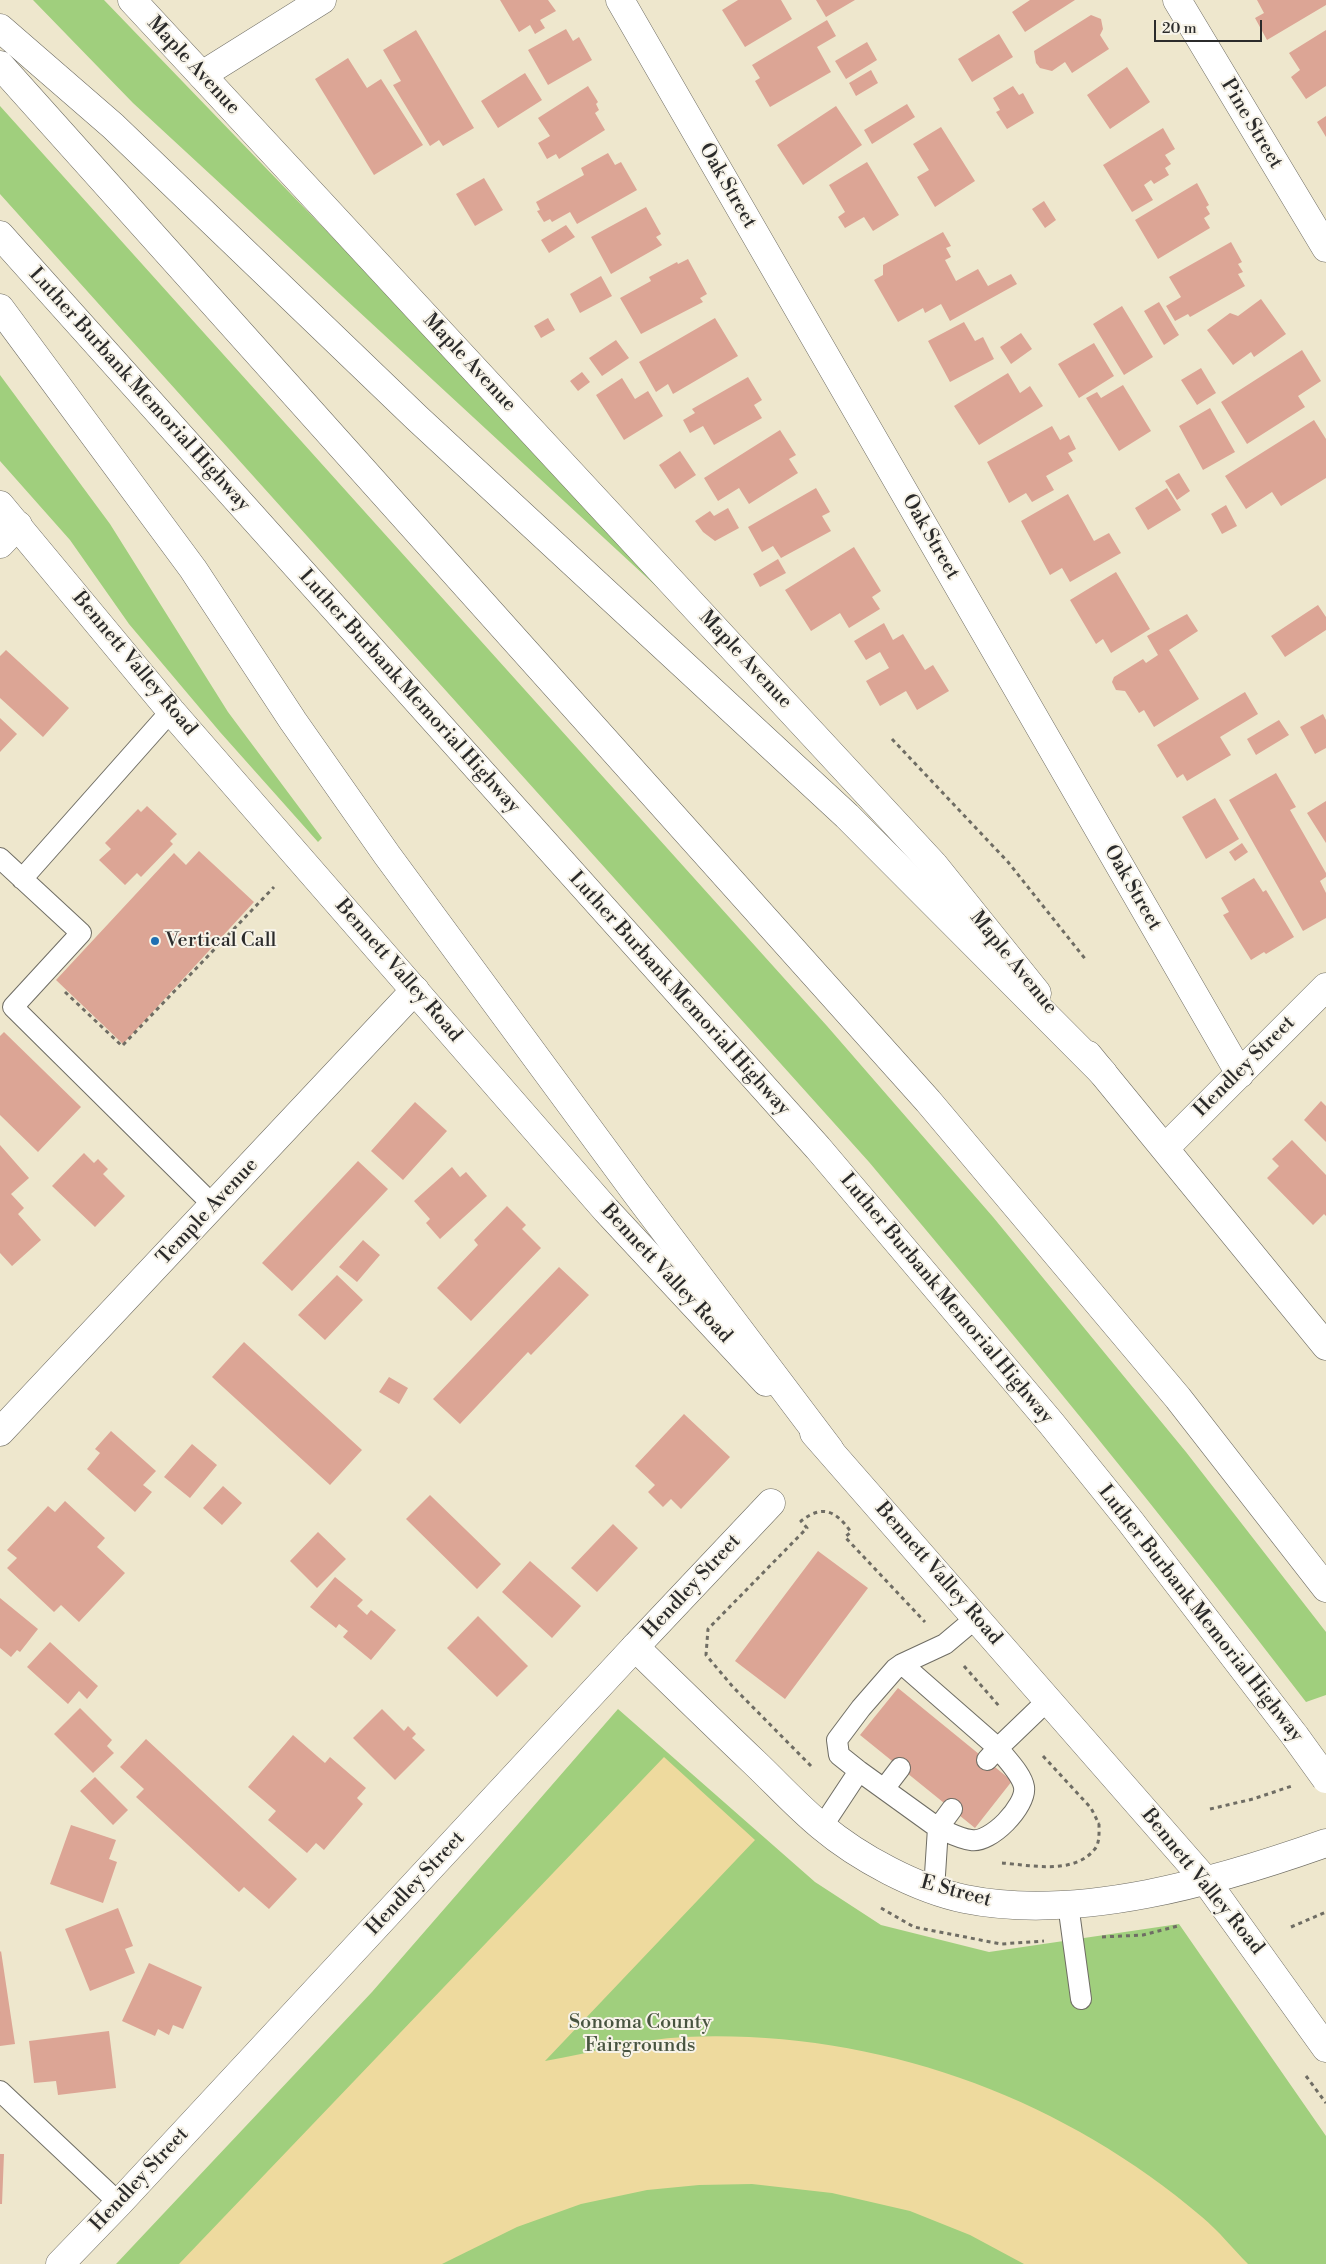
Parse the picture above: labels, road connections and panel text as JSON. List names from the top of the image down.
{
  "streets": {
    "main road": [
      "Maple Avenue",
      "Pine Street",
      "Oak Street",
      "Luther Burbank Memorial Highway",
      "Bennett Valley Road",
      "Hendley Street",
      "Temple Avenue",
      "E Street"
    ]
  },
  "crossings": [
    ["Maple Avenue", "Hendley Street"],
    ["Oak Street", "Hendley Street"],
    ["Bennett Valley Road", "Temple Avenue"],
    ["Bennett Valley Road", "E Street"],
    ["Hendley Street", "E Street"]
  ],
  "parks": ["Sonoma County Fairgrounds"],
  "places": ["Vertical Call"],
  "scale_bar": "20 m"
}
